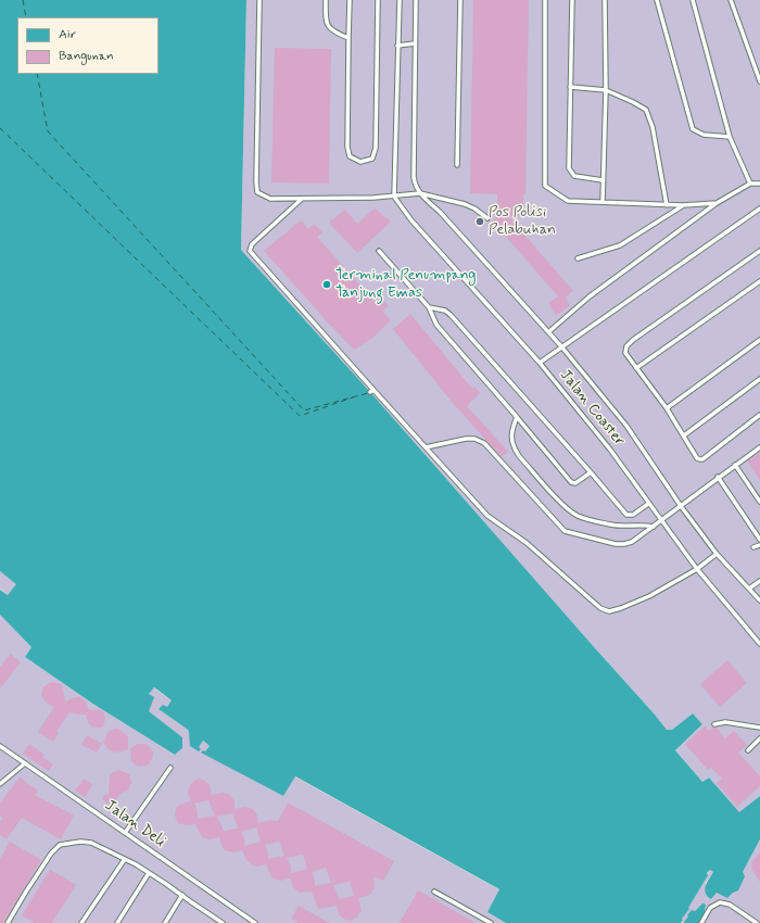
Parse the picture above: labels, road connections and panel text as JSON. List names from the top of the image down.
{
  "streets": {
    "lane": ["Jalan Coaster", "Jalan Deli"]
  },
  "places": ["Pos Polisi Pelabuhan", "Terminal Penumpang Tanjung Emas"],
  "legend": ["Air", "Bangunan"]
}
